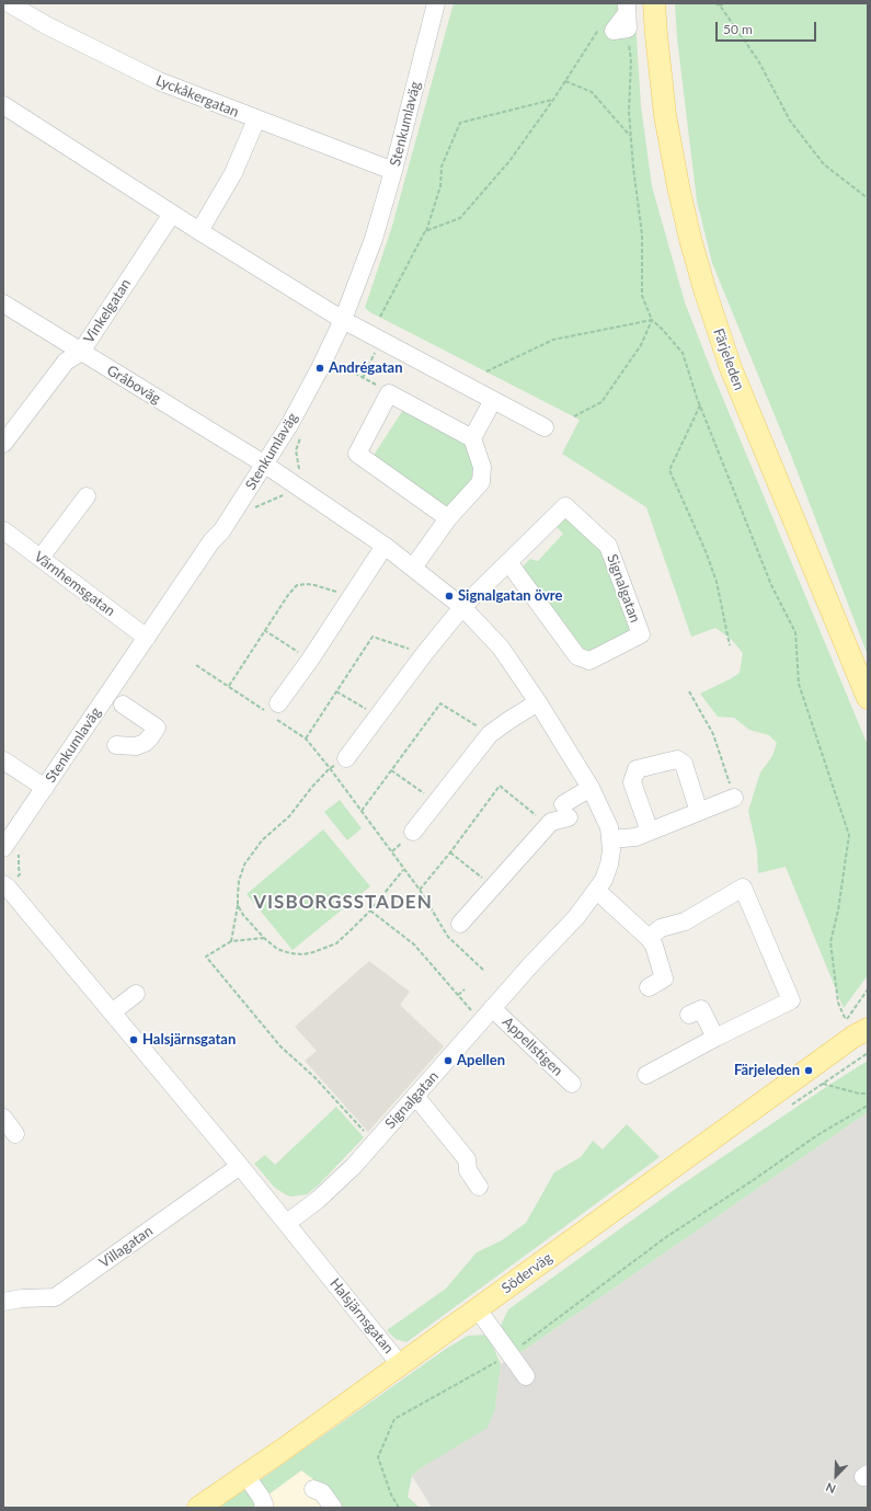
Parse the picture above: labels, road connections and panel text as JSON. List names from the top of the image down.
{
  "streets": {
    "main road": ["Färjeleden", "Söderväg"],
    "street": [
      "Lyckåkergatan",
      "Stenkumlaväg",
      "Vinkelgatan",
      "Gråboväg",
      "Värnhemsgatan",
      "Signalgatan",
      "Appellstigen",
      "Villagatan",
      "Halsjärnsgatan"
    ]
  },
  "crossings": [
    ["Lyckåkergatan", "Stenkumlaväg"],
    ["Stenkumlaväg", "Gråboväg"],
    ["Stenkumlaväg", "Värnhemsgatan"],
    ["Stenkumlaväg", "Signalgatan"],
    ["Vinkelgatan", "Gråboväg"],
    ["Gråboväg", "Signalgatan"],
    ["Signalgatan", "Appellstigen"],
    ["Signalgatan", "Halsjärnsgatan"],
    ["Villagatan", "Halsjärnsgatan"],
    ["Söderväg", "Halsjärnsgatan"]
  ],
  "districts": ["VISBORGSSTADEN"],
  "places": [
    "Andrégatan",
    "Signalgatan övre",
    "Halsjärnsgatan",
    "Apellen",
    "Färjeleden"
  ],
  "scale_bar": "50 m",
  "north": "bottom left"
}
